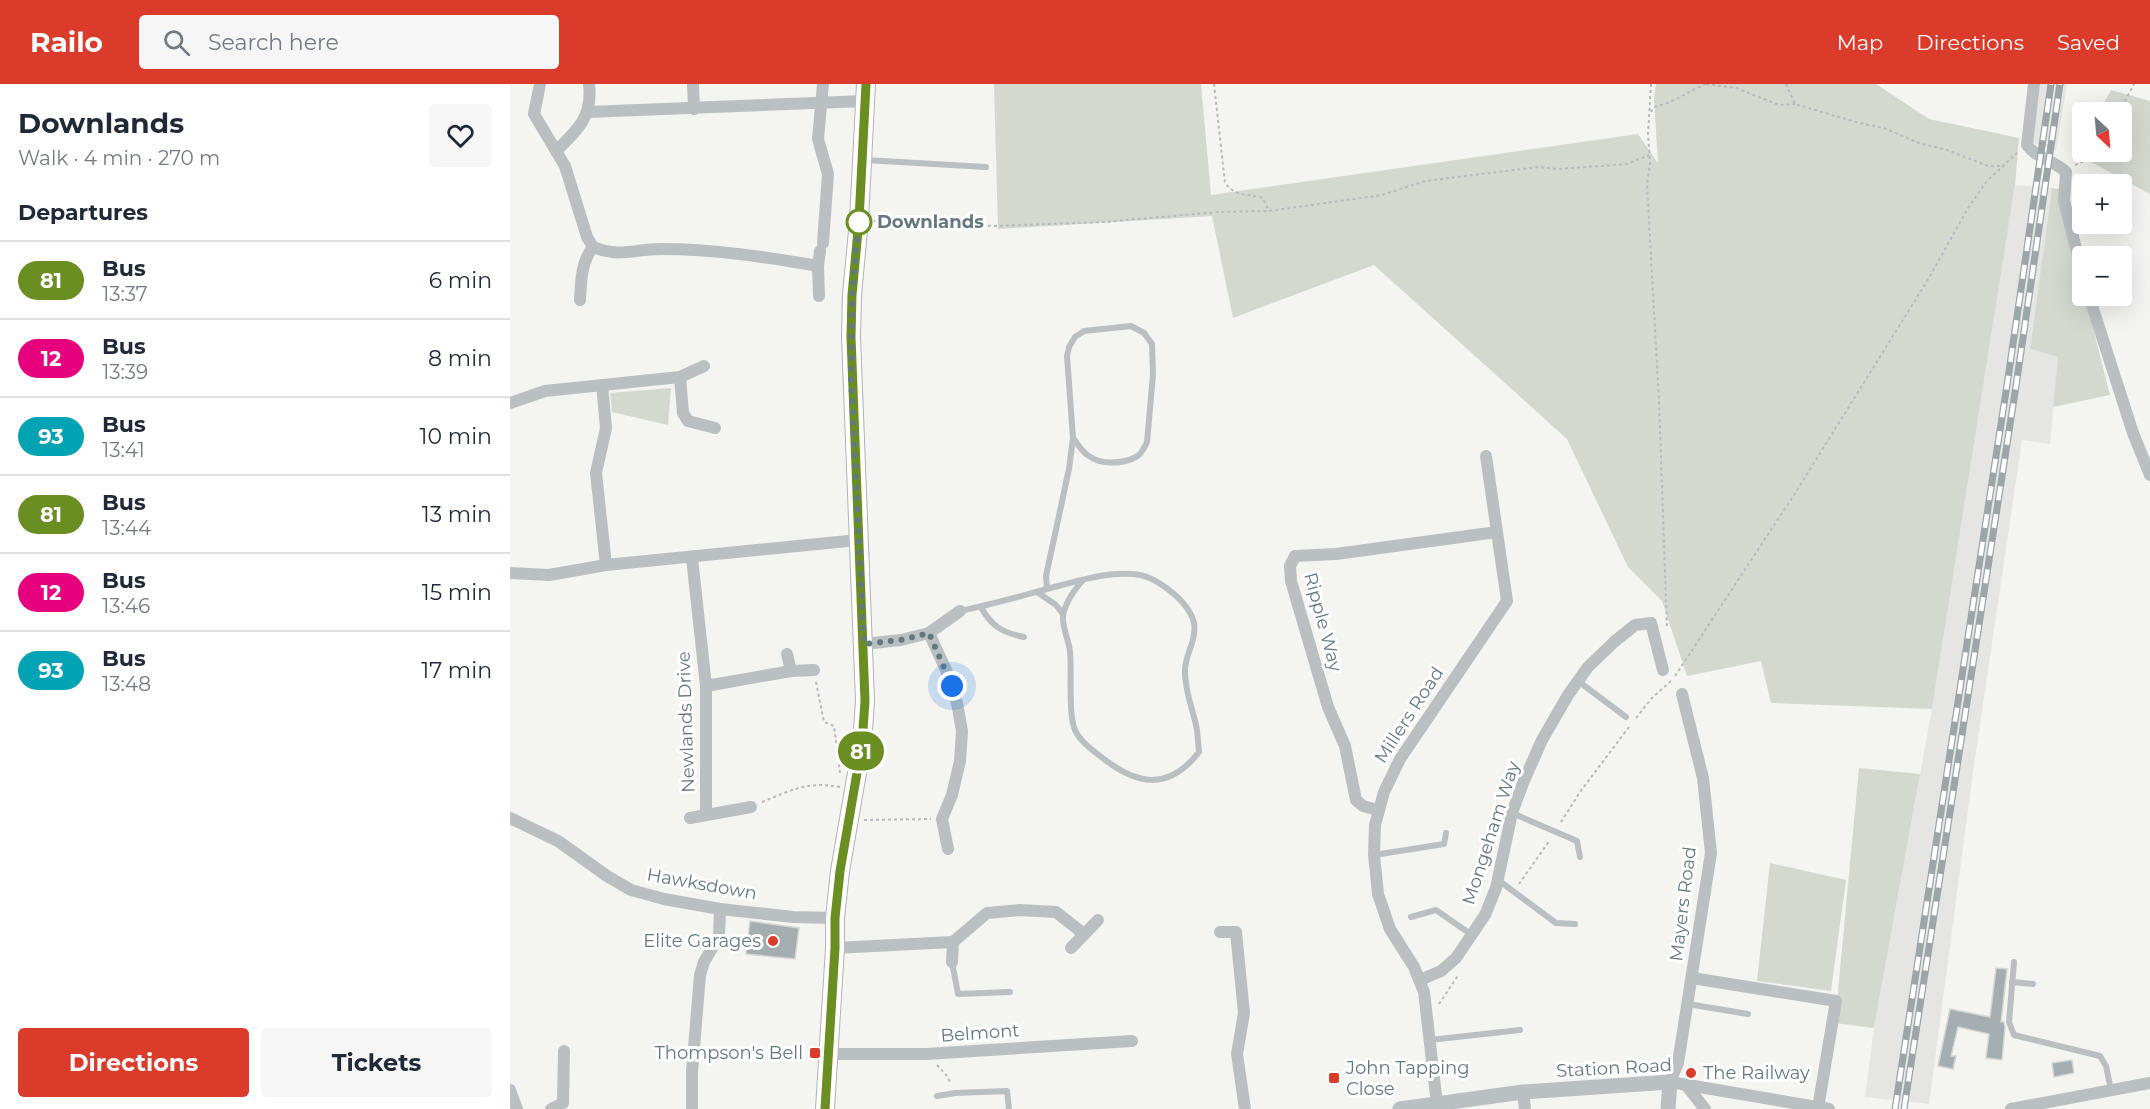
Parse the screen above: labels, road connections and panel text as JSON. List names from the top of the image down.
{
  "streets": {
    "street": [
      "Ripple Way",
      "Millers Road",
      "Newlands Drive",
      "Mongeham Way",
      "Hawksdown",
      "Mayers Road",
      "Belmont",
      "Station Road"
    ]
  },
  "crossings": [
    ["Ripple Way", "Millers Road"],
    ["Millers Road", "Mongeham Way"],
    ["Millers Road", "Station Road"],
    ["Mayers Road", "Station Road"]
  ],
  "places": {
    "other": ["Downlands", "Elite Garages", "The Railway"],
    "transit": ["Thompson's Bell", "John Tapping Close"]
  },
  "lines": ["bus line 81"],
  "north": "bottom right",
  "page": {
    "header": "Railo",
    "search": "Search here",
    "nav": ["Map", "Directions", "Saved"],
    "heading": [
      ["Downlands", "Walk · 4 min · 270 m"],
      "Departures"
    ],
    "on_map": "81",
    "map_buttons": ["+", "−"],
    "list": [
      {
        "mark": "81",
        "name": "Bus",
        "note": "13:37",
        "value": "6 min"
      },
      {
        "mark": "12",
        "name": "Bus",
        "note": "13:39",
        "value": "8 min"
      },
      {
        "mark": "93",
        "name": "Bus",
        "note": "13:41",
        "value": "10 min"
      },
      {
        "mark": "81",
        "name": "Bus",
        "note": "13:44",
        "value": "13 min"
      },
      {
        "mark": "12",
        "name": "Bus",
        "note": "13:46",
        "value": "15 min"
      },
      {
        "mark": "93",
        "name": "Bus",
        "note": "13:48",
        "value": "17 min"
      }
    ],
    "buttons": ["Directions", "Tickets"]
  }
}
